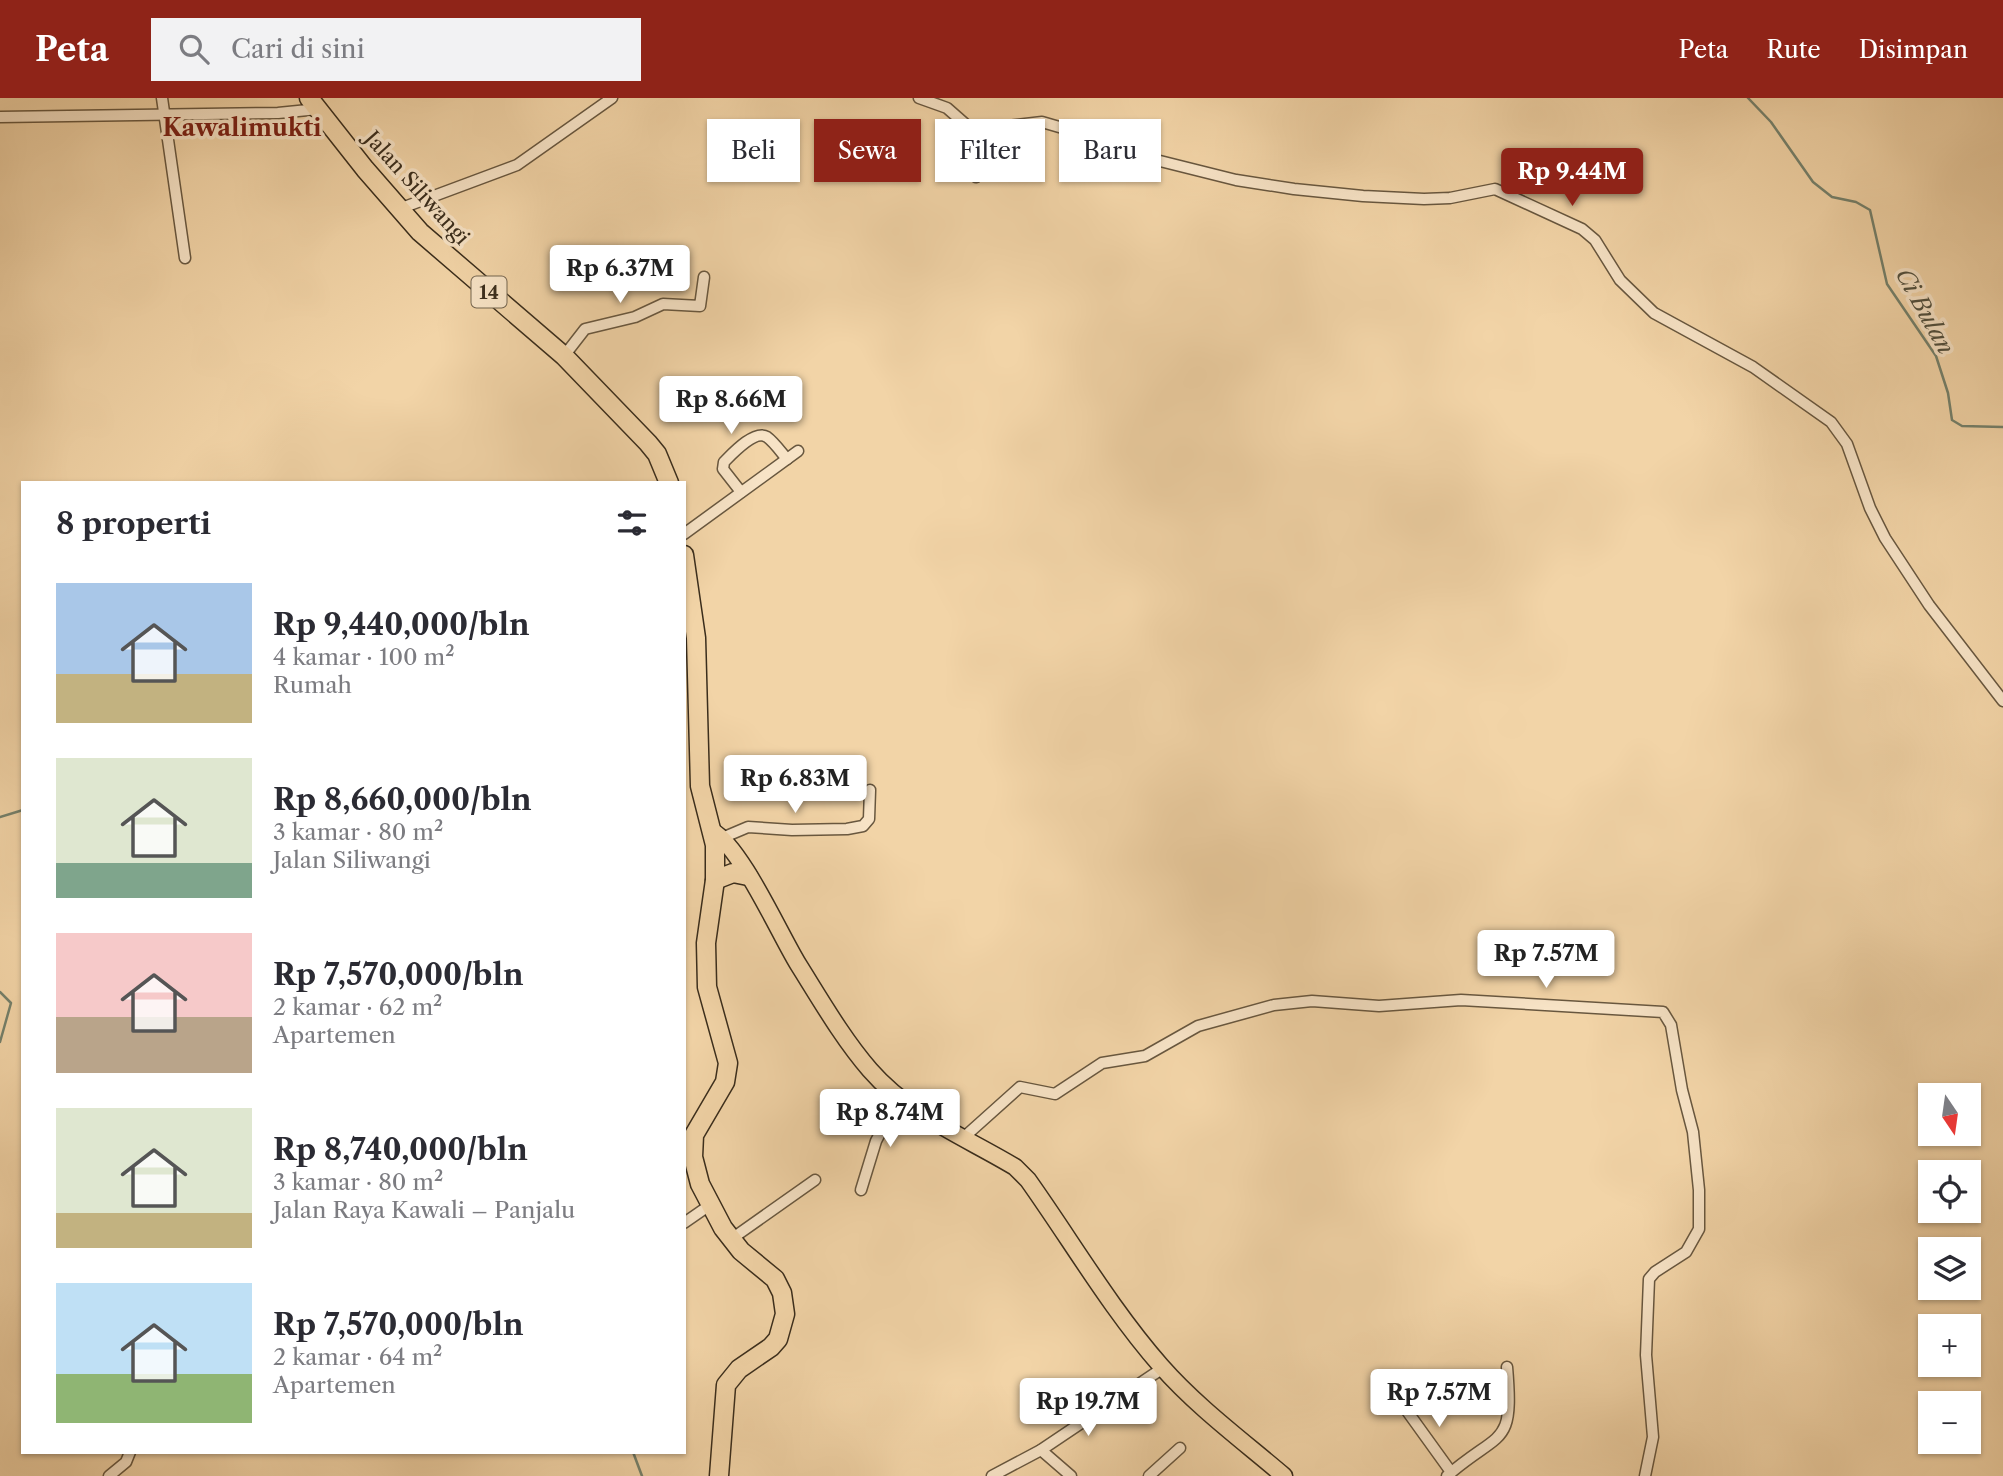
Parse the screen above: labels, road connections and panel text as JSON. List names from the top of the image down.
{
  "streets": {
    "highway": ["Jalan Siliwangi", "14"]
  },
  "districts": ["Kawalimukti"],
  "water": ["Ci Bulan"],
  "north": "bottom",
  "page": {
    "header": "Peta",
    "search": "Cari di sini",
    "nav": ["Peta", "Rute", "Disimpan"],
    "chip": [
      "Beli",
      "Sewa",
      "Filter",
      "Baru"
    ],
    "price": [
      "Rp 9.44M",
      "Rp 6.37M",
      "Rp 8.66M",
      "Rp 6.83M",
      "Rp 7.57M",
      "Rp 8.74M",
      "Rp 7.57M",
      "Rp 19.7M"
    ],
    "heading": "8 properti",
    "list": [
      {
        "name": "Rp 9,440,000/bln",
        "note": "4 kamar · 100 m² · Rumah"
      },
      {
        "name": "Rp 8,660,000/bln",
        "note": "3 kamar · 80 m² · Jalan Siliwangi"
      },
      {
        "name": "Rp 7,570,000/bln",
        "note": "2 kamar · 62 m² · Apartemen"
      },
      {
        "name": "Rp 8,740,000/bln",
        "note": "3 kamar · 80 m² · Jalan Raya Kawali – Panjalu"
      },
      {
        "name": "Rp 7,570,000/bln",
        "note": "2 kamar · 64 m² · Apartemen"
      }
    ],
    "map_buttons": ["+", "−"]
  }
}
